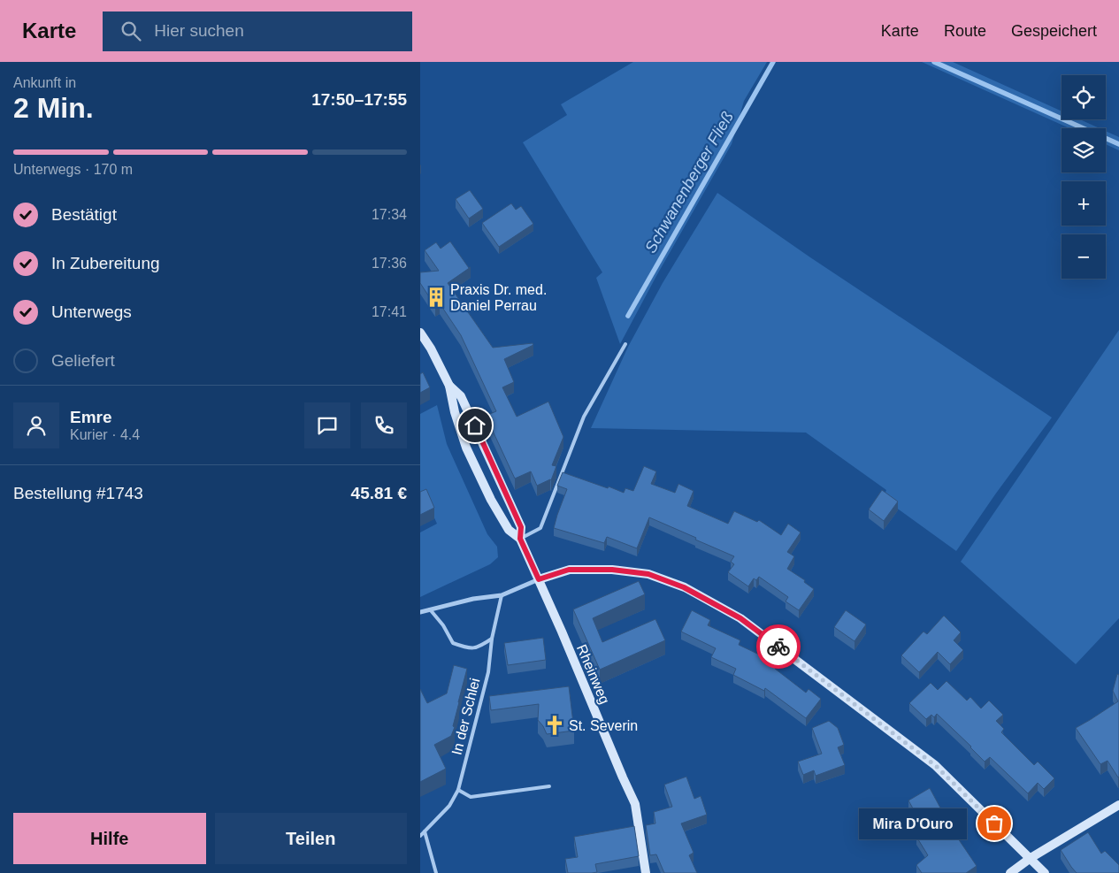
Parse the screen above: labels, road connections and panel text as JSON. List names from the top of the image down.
{
  "streets": {
    "main road": ["Rheinweg"],
    "lane": ["In der Schlei"]
  },
  "water": ["Schwanenberger Fließ"],
  "places": {
    "building": ["Praxis Dr. med. Daniel Perrau"],
    "church": ["St. Severin"],
    "other": ["Mira D'Ouro"]
  },
  "page": {
    "header": "Karte",
    "search": "Hier suchen",
    "nav": ["Karte", "Route", "Gespeichert"],
    "heading": ["2 Min.", "Ankunft in", "17:50–17:55"],
    "panel": [
      "Emre",
      "Kurier · 4.4",
      "Bestellung #1743",
      "45.81 €"
    ],
    "map_buttons": ["+", "−"],
    "bar": "Unterwegs · 170 m",
    "list": [
      ["Bestätigt", "17:34"],
      ["In Zubereitung", "17:36"],
      ["Unterwegs", "17:41"],
      "Geliefert"
    ],
    "buttons": ["Hilfe", "Teilen"],
    "bubble": "Mira D'Ouro"
  }
}
